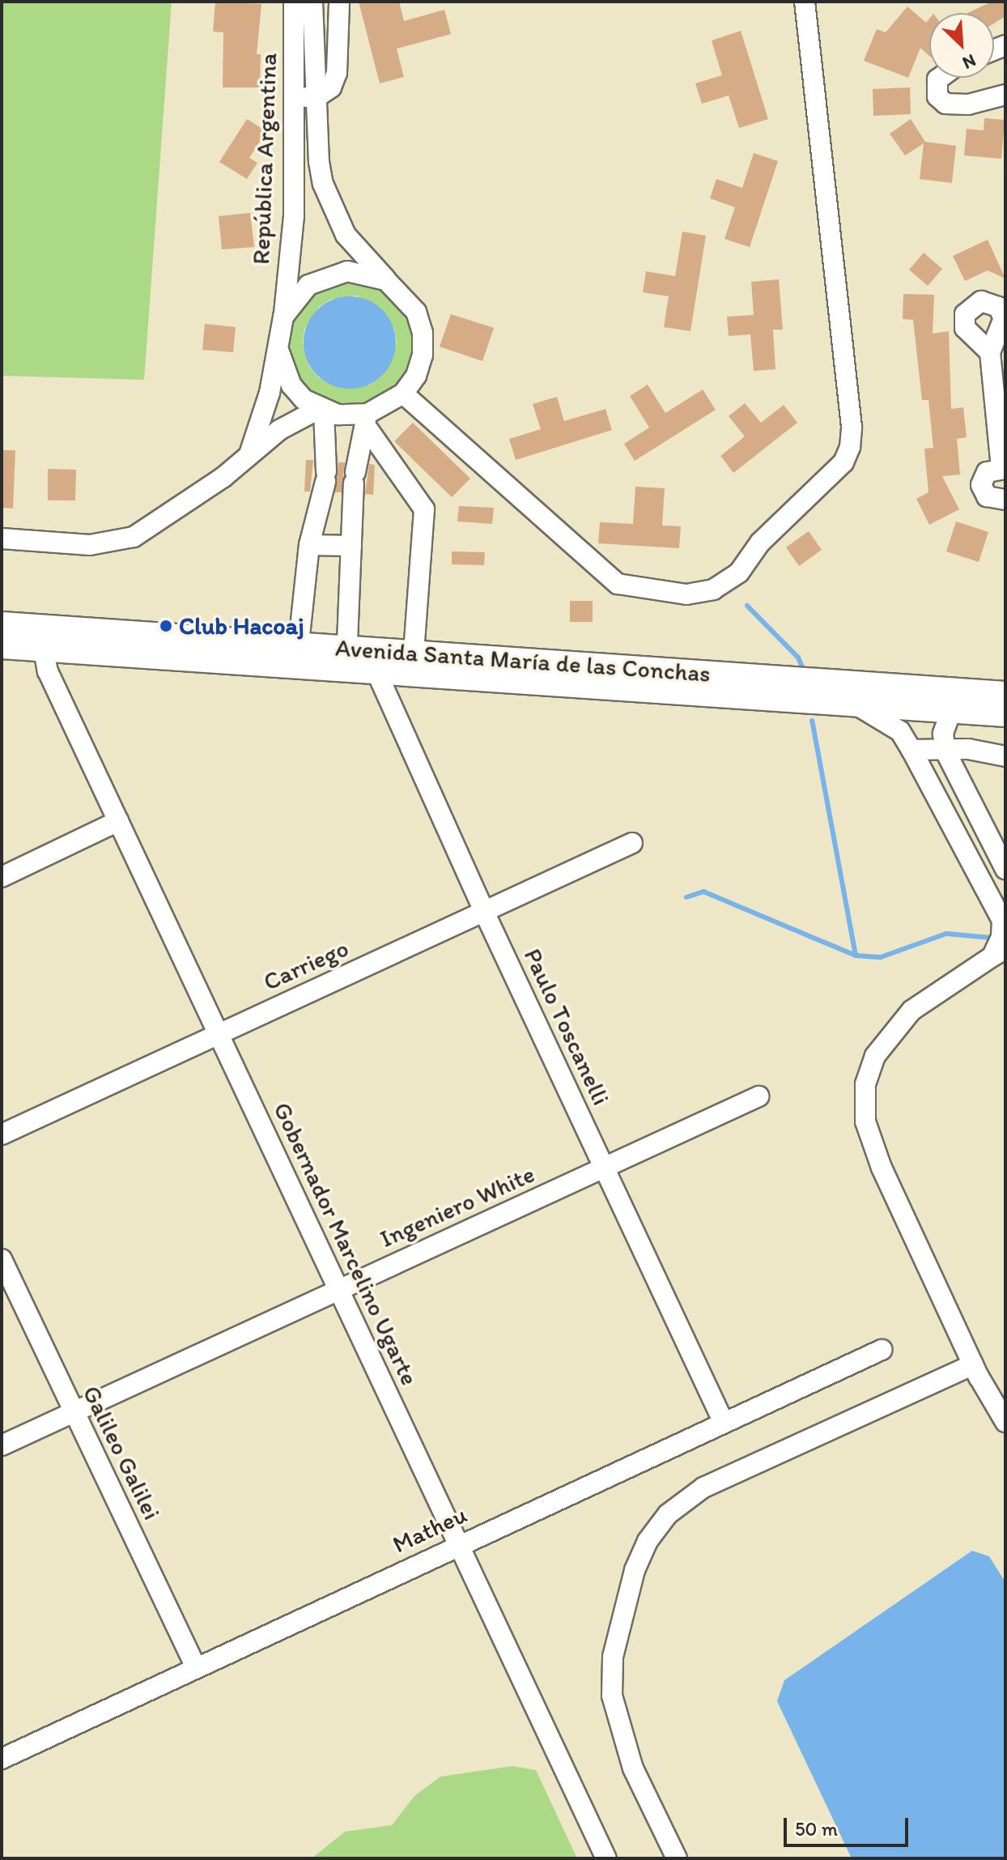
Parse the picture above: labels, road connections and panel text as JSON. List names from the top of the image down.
{
  "streets": {
    "main road": ["Avenida Santa María de las Conchas"],
    "street": [
      "República Argentina",
      "Carriego",
      "Paulo Toscanelli",
      "Ingeniero White",
      "Gobernador Marcelino Ugarte",
      "Galileo Galilei",
      "Matheu"
    ]
  },
  "crossings": [
    ["Avenida Santa María de las Conchas", "Paulo Toscanelli"],
    ["Avenida Santa María de las Conchas", "Gobernador Marcelino Ugarte"],
    ["Carriego", "Paulo Toscanelli"],
    ["Carriego", "Gobernador Marcelino Ugarte"],
    ["Paulo Toscanelli", "Ingeniero White"],
    ["Paulo Toscanelli", "Matheu"],
    ["Ingeniero White", "Gobernador Marcelino Ugarte"],
    ["Ingeniero White", "Galileo Galilei"],
    ["Gobernador Marcelino Ugarte", "Matheu"],
    ["Galileo Galilei", "Matheu"]
  ],
  "places": ["Club Hacoaj"],
  "scale_bar": "50 m",
  "north": "bottom right"
}
